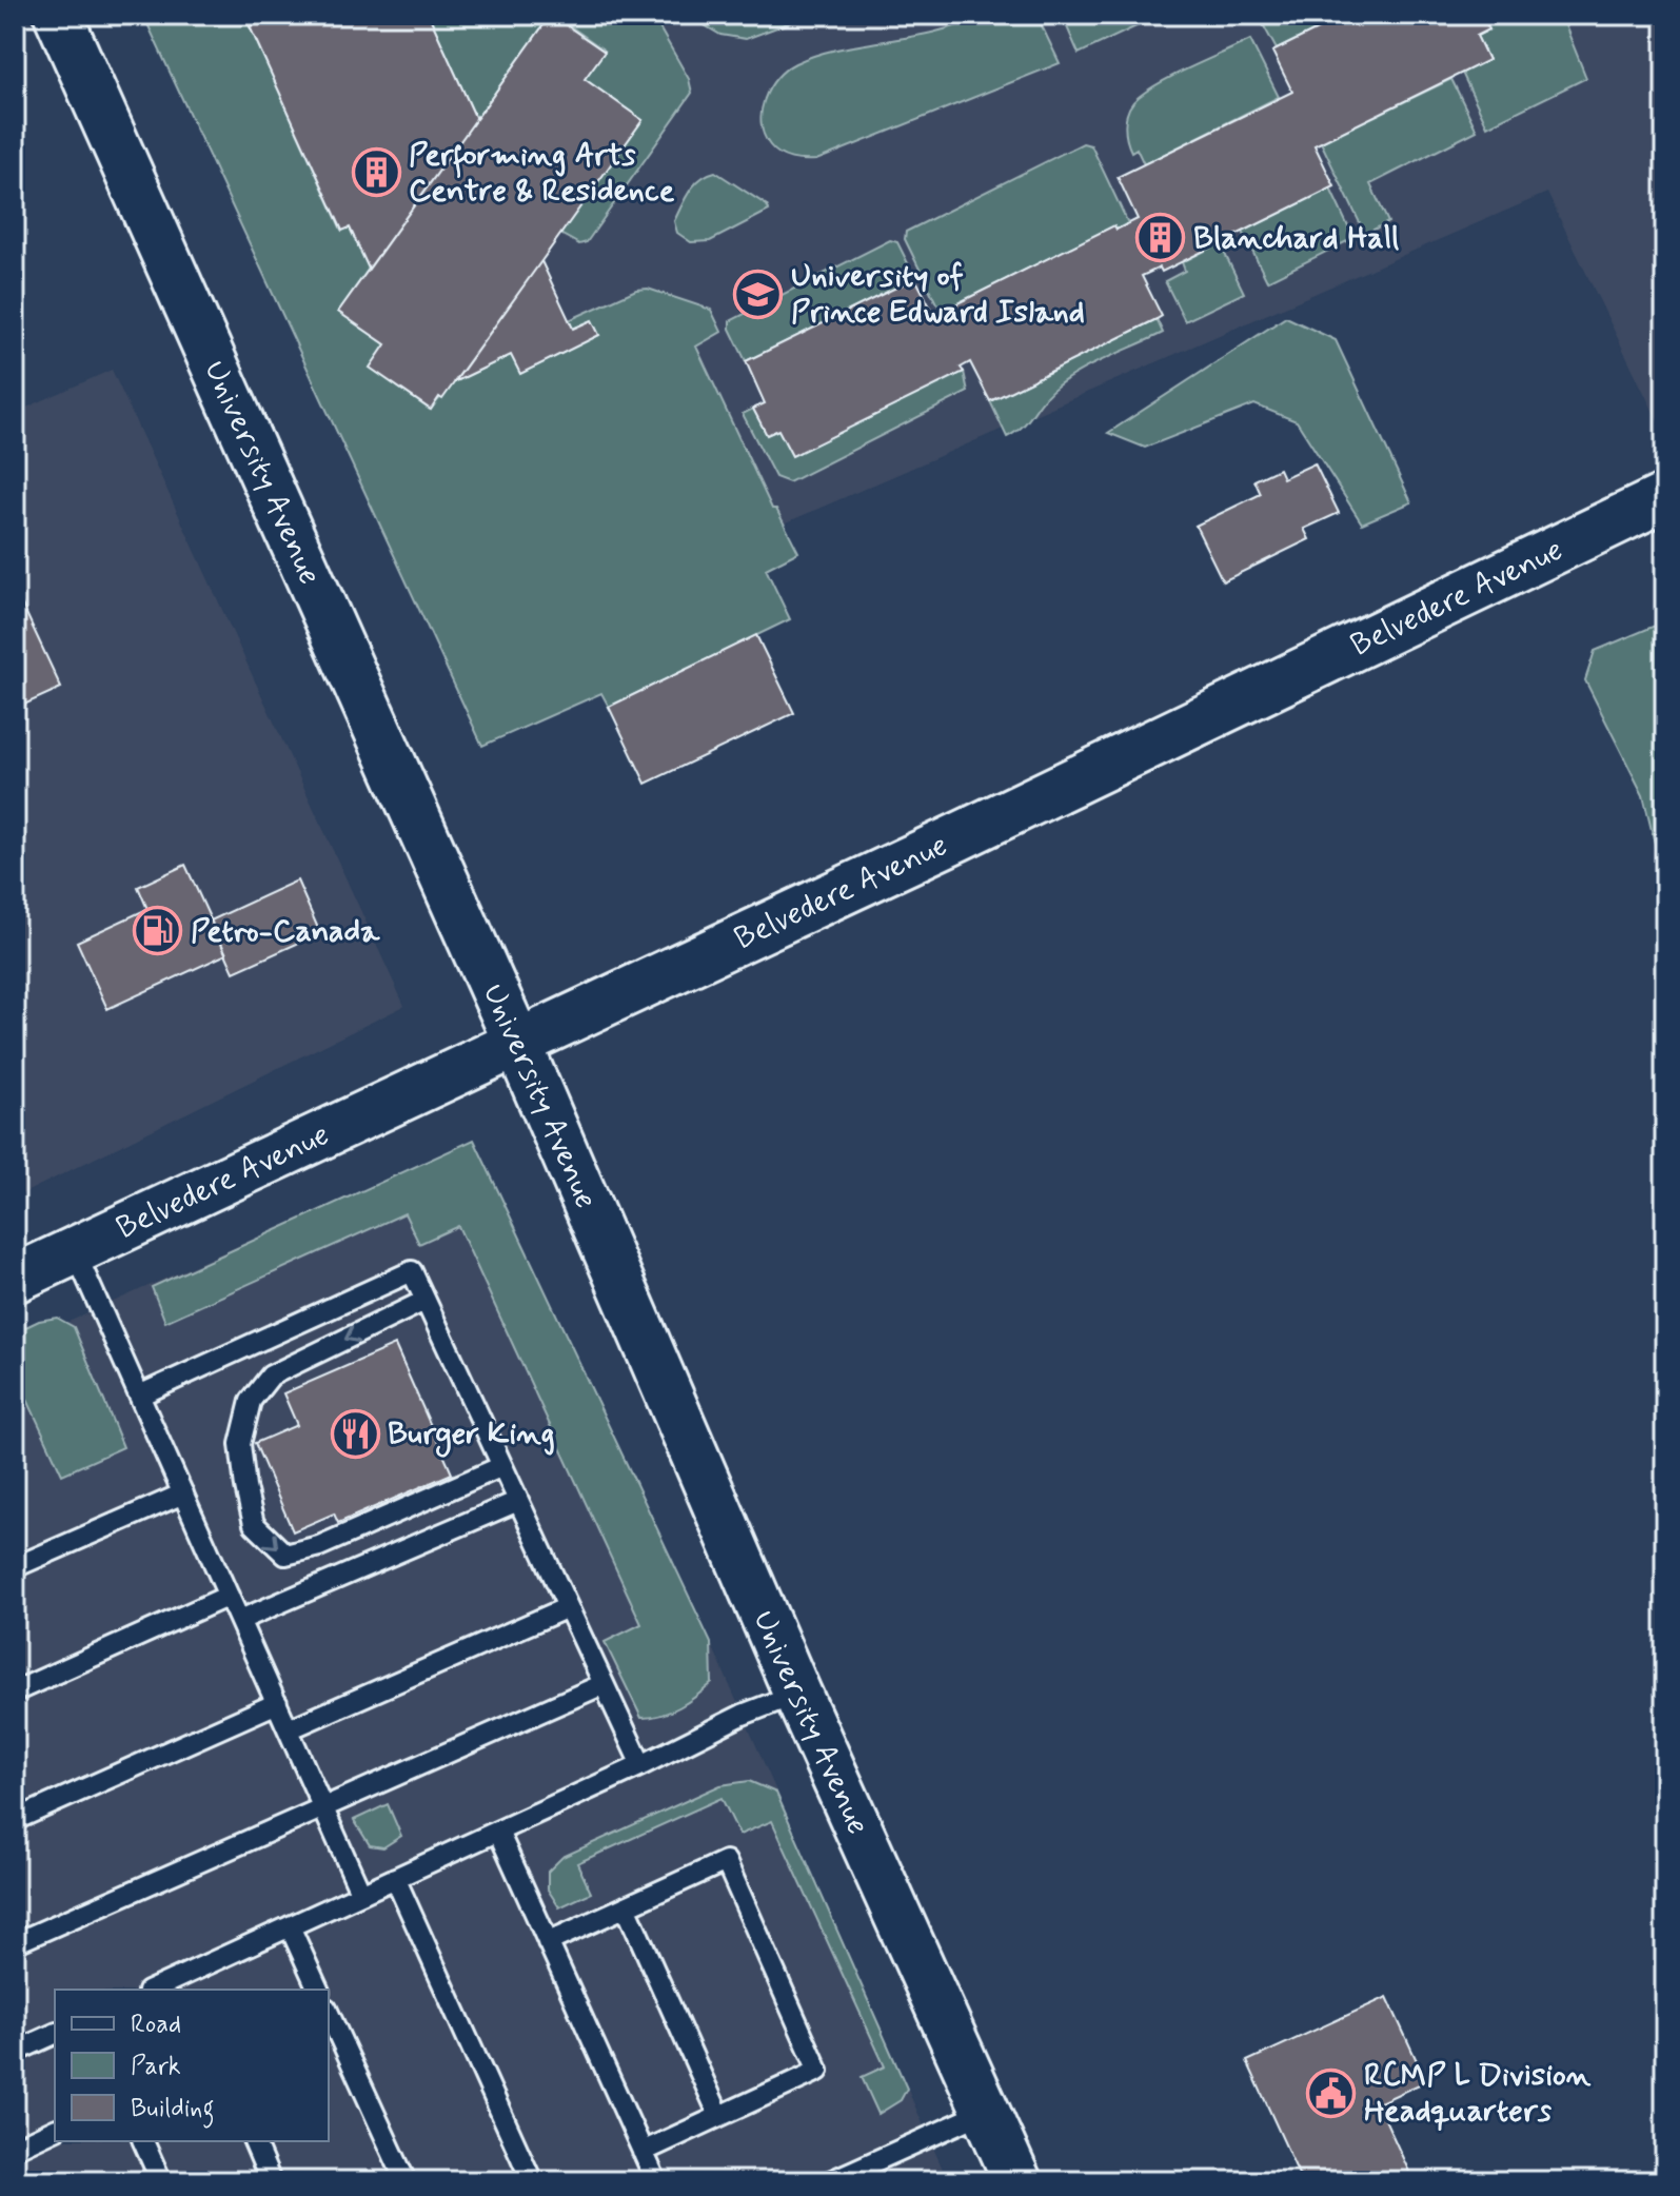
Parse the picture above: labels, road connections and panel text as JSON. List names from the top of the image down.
{
  "streets": {
    "main road": ["University Avenue", "Belvedere Avenue"]
  },
  "crossings": [
    ["University Avenue", "Belvedere Avenue"]
  ],
  "places": {
    "building": ["Performing Arts Centre & Residence", "Blanchard Hall"],
    "school or university": ["University of Prince Edward Island"],
    "fuel station": ["Petro-Canada"],
    "restaurant": ["Burger King"],
    "public building": ["RCMP L Division Headquarters"]
  },
  "legend": ["Road", "Park", "Building"]
}
